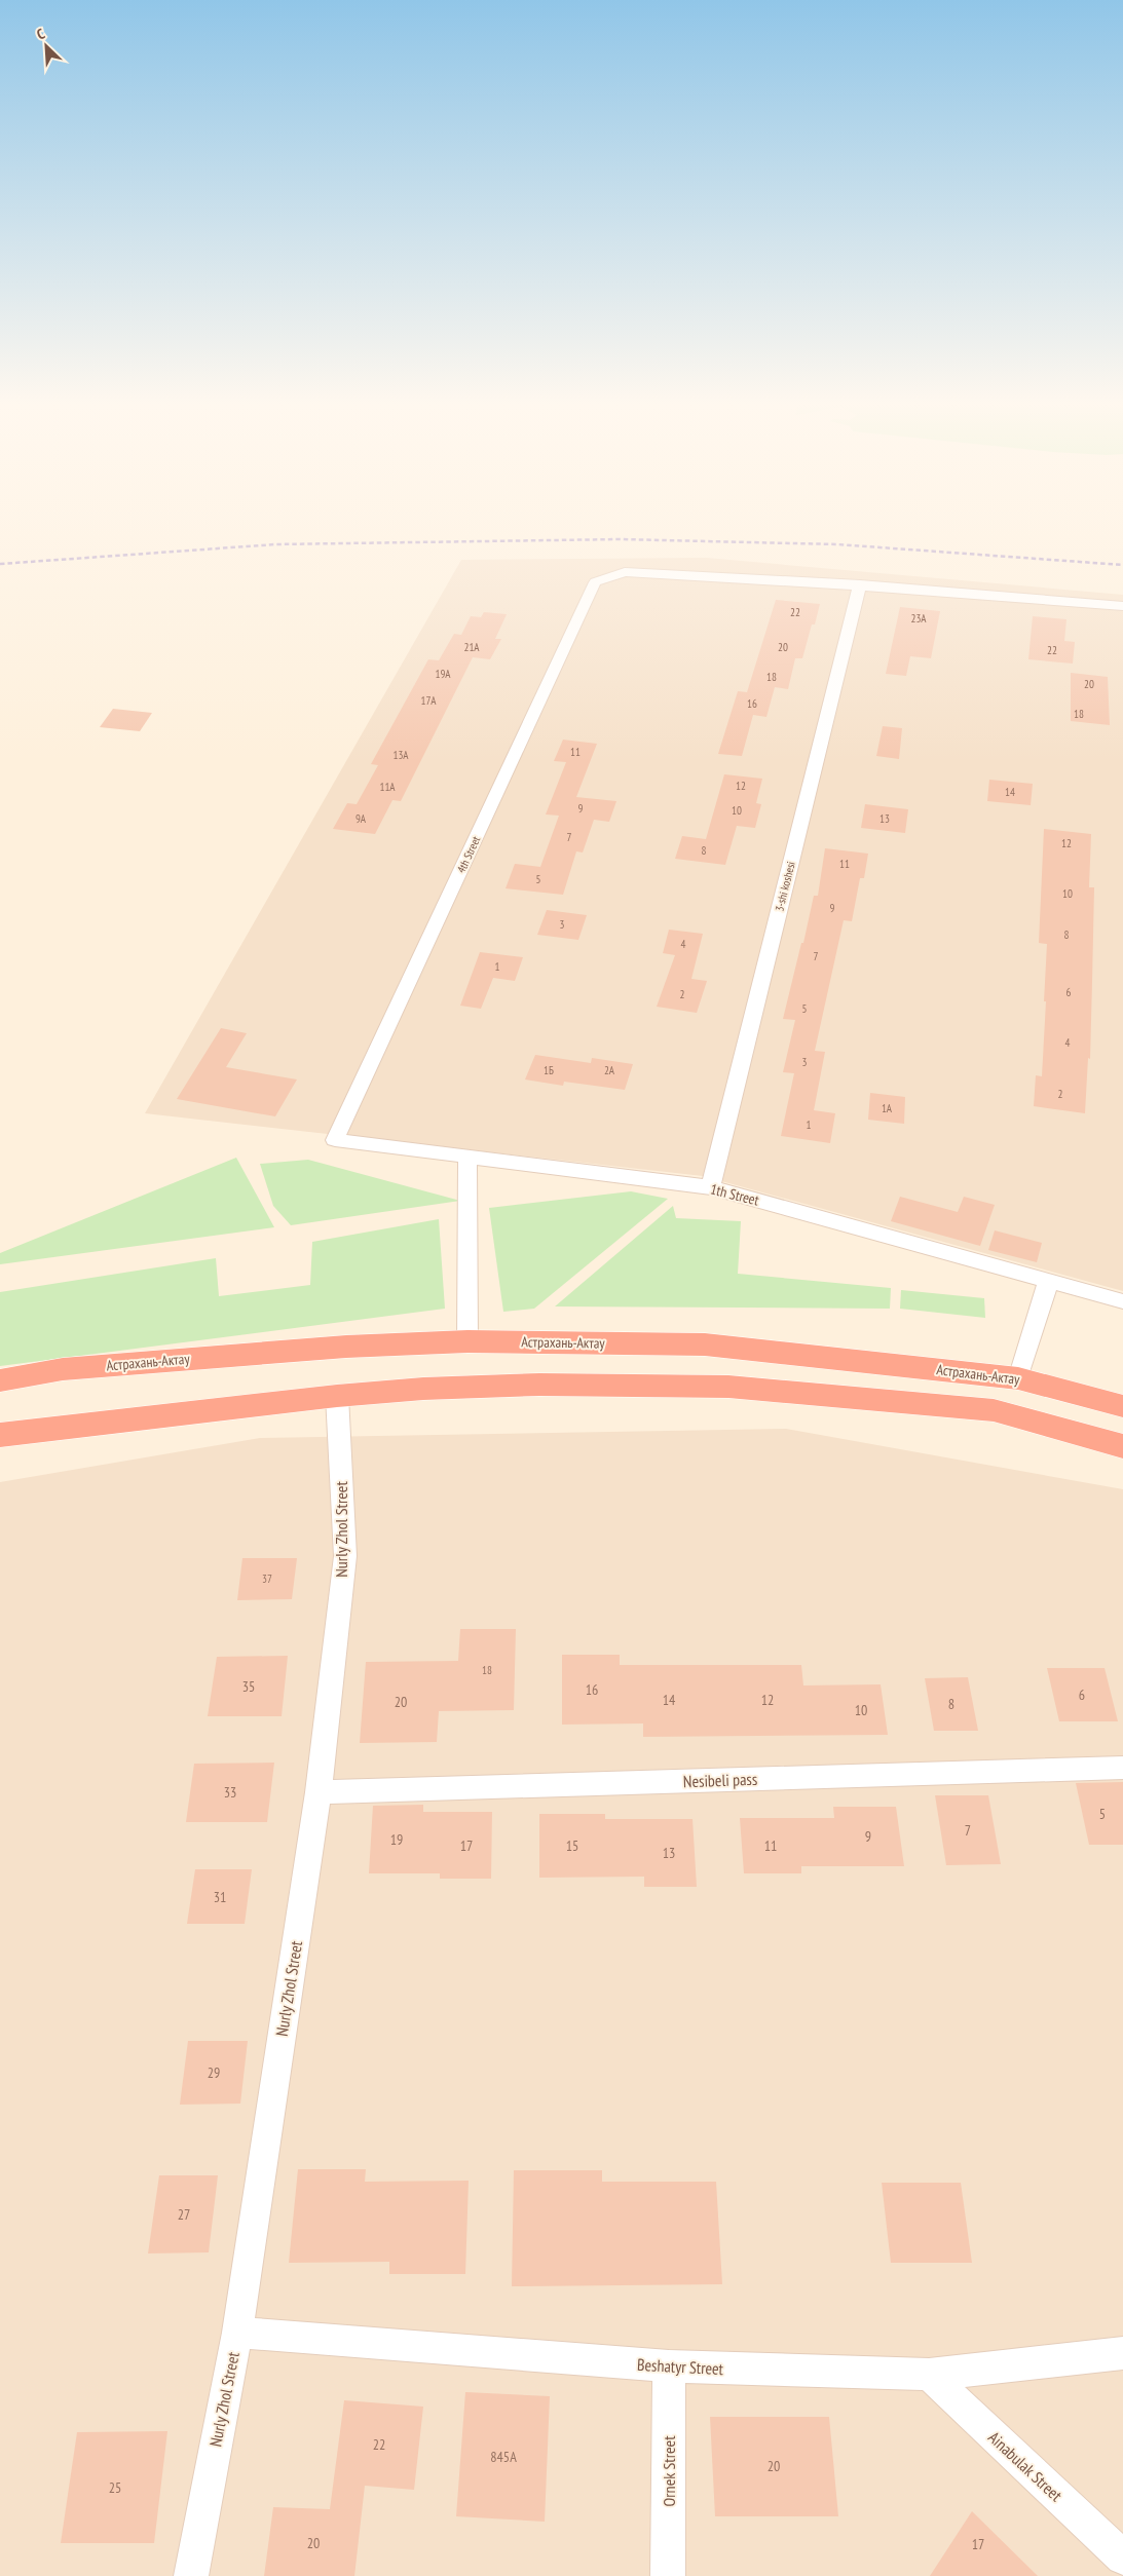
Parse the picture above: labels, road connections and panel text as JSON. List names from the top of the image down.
{
  "streets": {
    "highway": ["Астрахань-Актау"],
    "street": [
      "4th Street",
      "3-shi koshesi",
      "1th Street",
      "Nurly Zhol Street",
      "Nesibeli pass",
      "Beshatyr Street",
      "Ainabulak Street",
      "Ornek Street"
    ]
  },
  "crossings": [
    ["4th Street", "3-shi koshesi"],
    ["4th Street", "1th Street"],
    ["3-shi koshesi", "1th Street"],
    ["Nurly Zhol Street", "Nesibeli pass"],
    ["Nurly Zhol Street", "Beshatyr Street"],
    ["Beshatyr Street", "Ainabulak Street"],
    ["Beshatyr Street", "Ornek Street"]
  ],
  "house_numbers": [
    "22",
    "23А",
    "21А",
    "20",
    "22",
    "19А",
    "18",
    "20",
    "17А",
    "16",
    "18",
    "11",
    "13А",
    "12",
    "11А",
    "14",
    "9",
    "10",
    "9А",
    "13",
    "7",
    "12",
    "8",
    "11",
    "5",
    "10",
    "9",
    "3",
    "8",
    "4",
    "7",
    "1",
    "6",
    "2",
    "5",
    "4",
    "3",
    "1Б",
    "2А",
    "2",
    "1А",
    "1",
    "37",
    "18",
    "35",
    "16",
    "6",
    "14",
    "12",
    "20",
    "8",
    "10",
    "33",
    "5",
    "7",
    "9",
    "19",
    "17",
    "15",
    "11",
    "13",
    "31",
    "29",
    "27",
    "22",
    "845А",
    "20",
    "25",
    "20",
    "17"
  ],
  "north": "top left"
}
